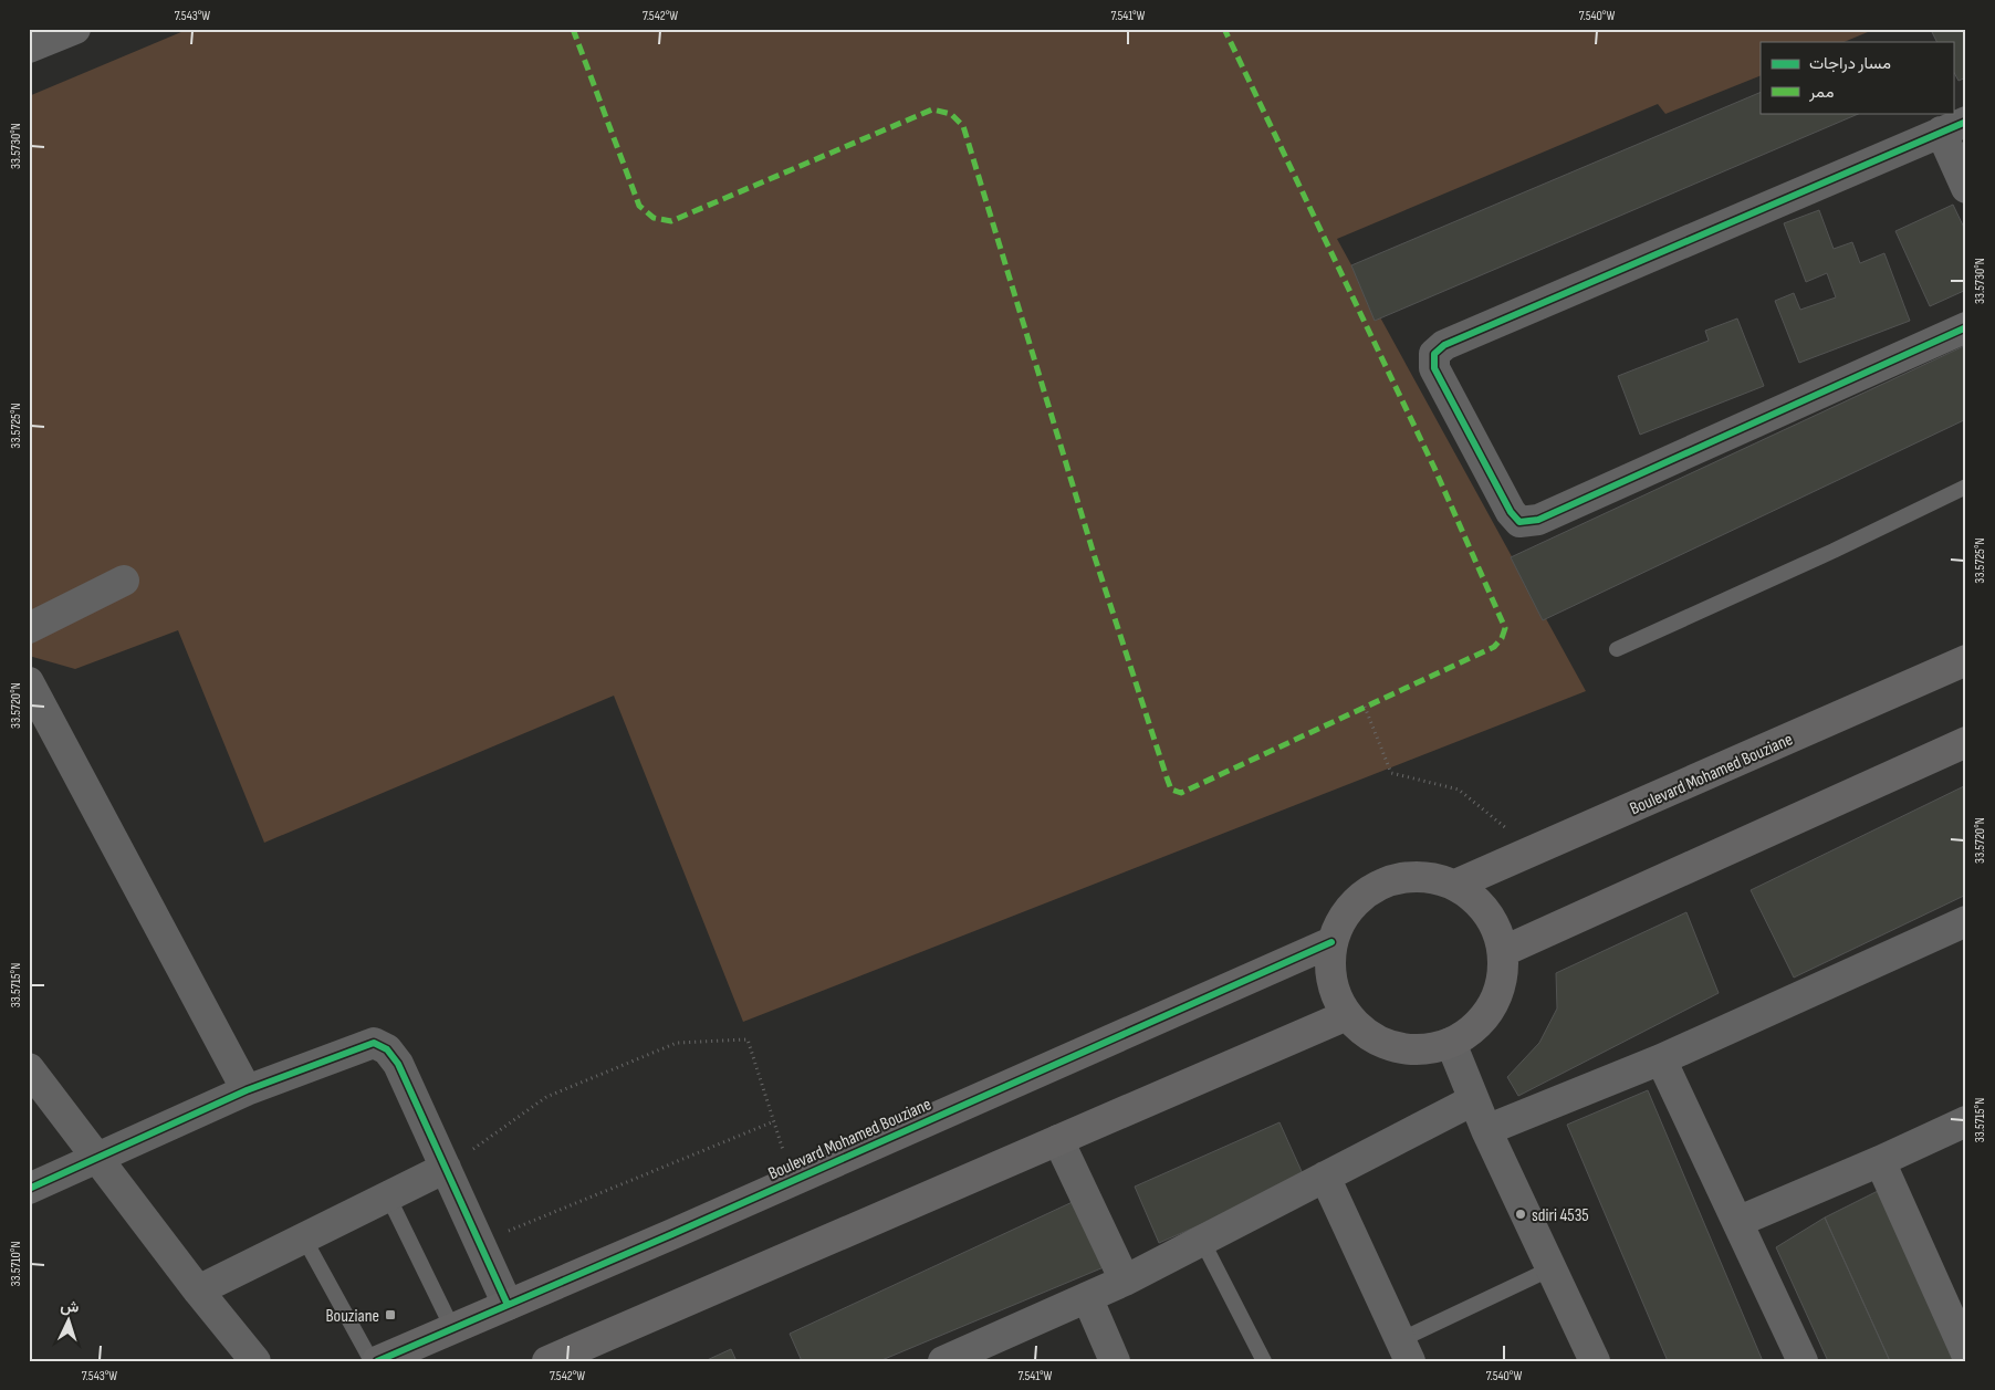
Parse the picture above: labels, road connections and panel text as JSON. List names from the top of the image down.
{
  "streets": {
    "street": ["Boulevard Mohamed Bouziane"]
  },
  "places": {
    "other": ["sdiri 4535"],
    "transit": ["Bouziane"]
  },
  "legend": ["مسار دراجات", "ممر"],
  "north": "top",
  "coordinates": [
    "7.543°W",
    "7.542°W",
    "7.541°W",
    "7.540°W",
    "33.5730°N",
    "33.5725°N",
    "33.5720°N",
    "33.5715°N",
    "33.5710°N"
  ]
}
